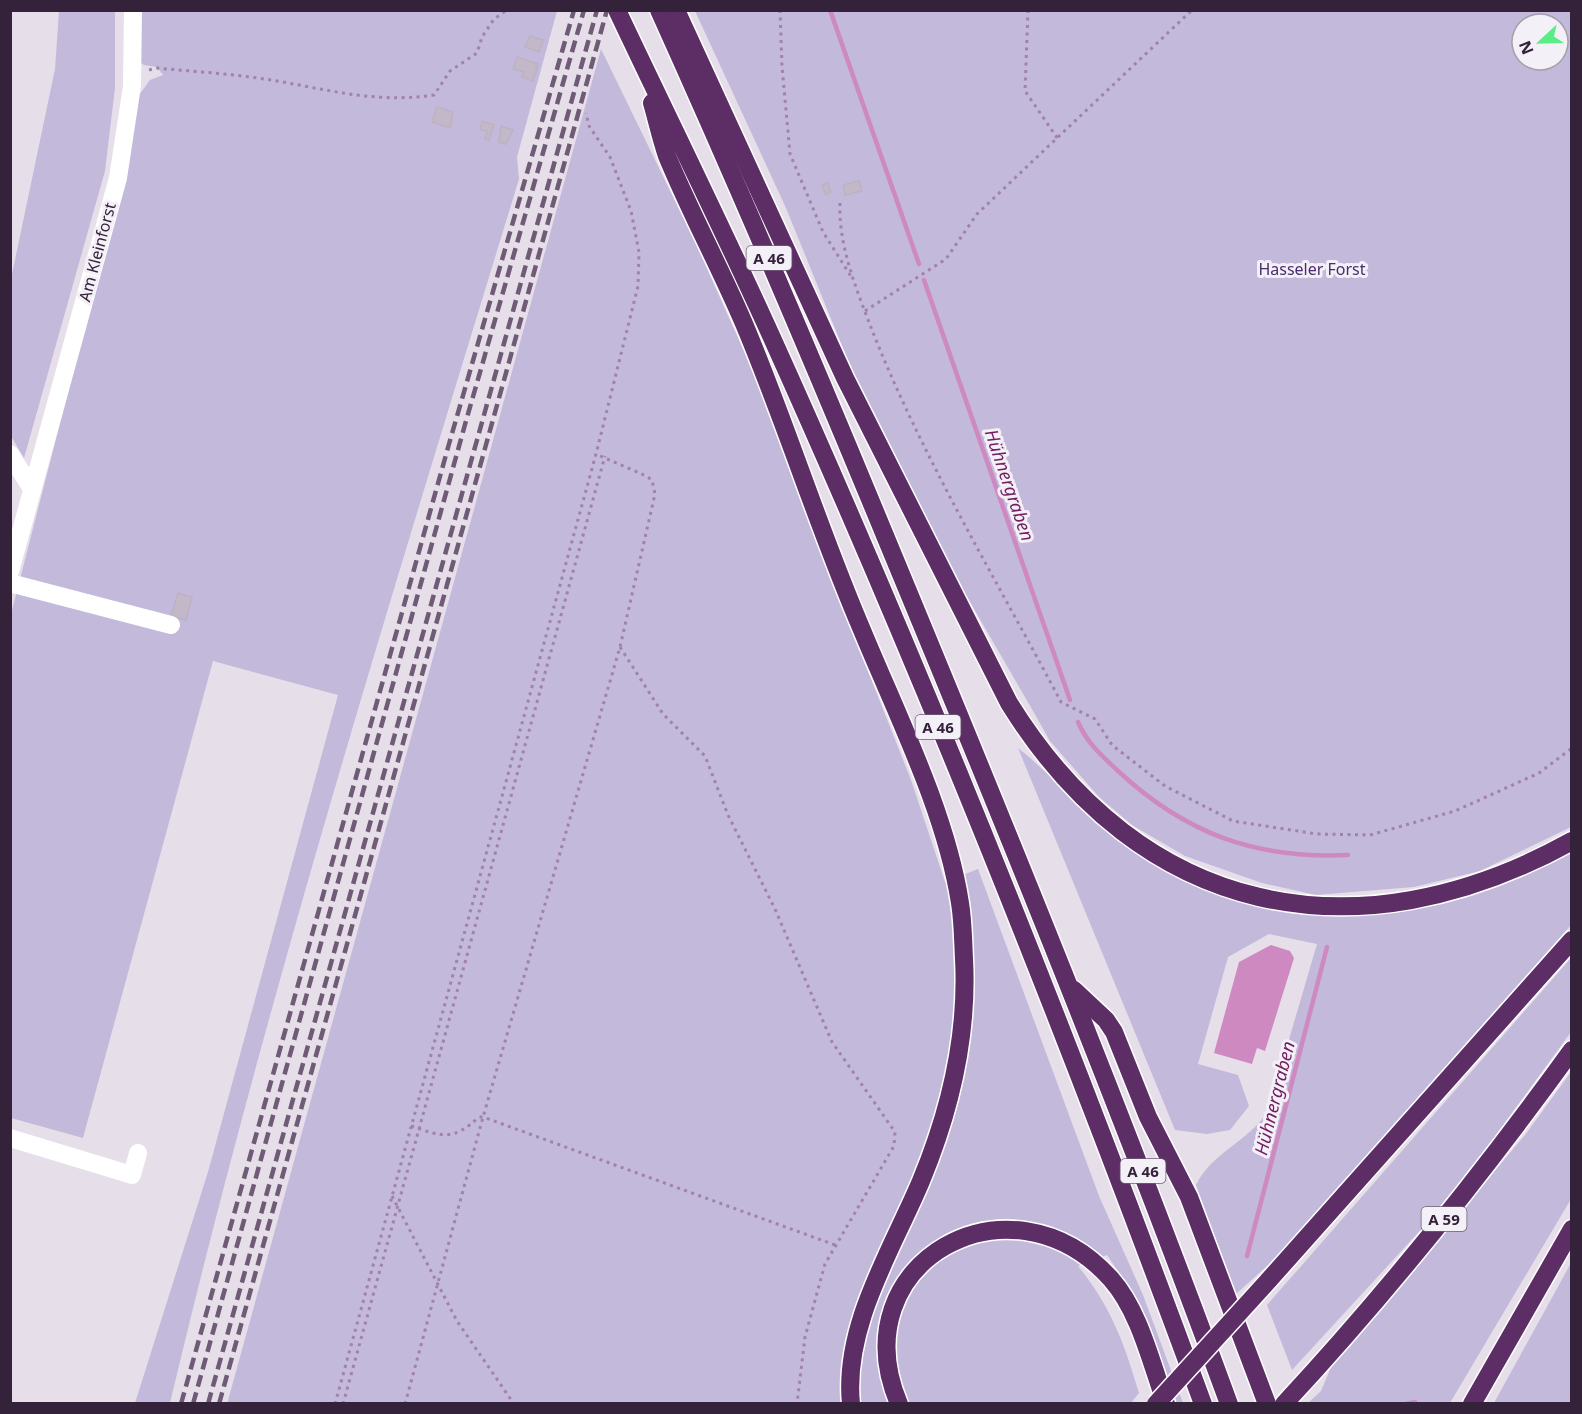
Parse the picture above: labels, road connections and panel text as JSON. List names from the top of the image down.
{
  "streets": {
    "highway": ["A 46", "A 59"],
    "street": ["Am Kleinforst"]
  },
  "water": ["Hühnergraben"],
  "parks": ["Hasseler Forst"],
  "north": "left"
}
